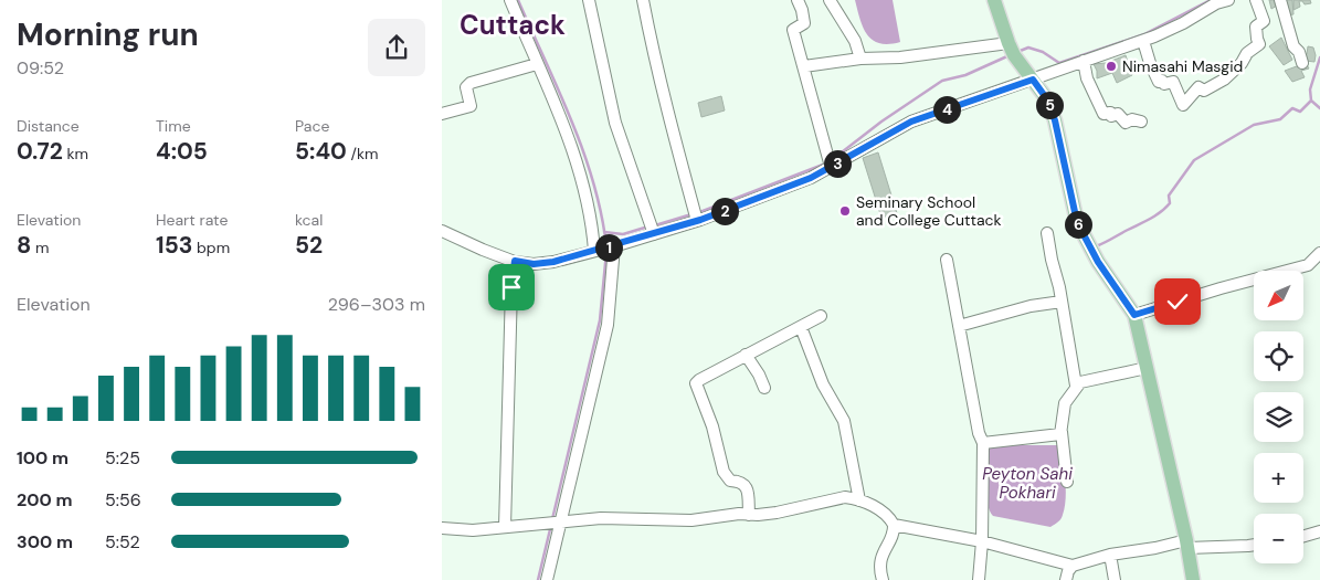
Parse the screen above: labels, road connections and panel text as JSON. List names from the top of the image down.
{
  "districts": ["Cuttack"],
  "water": ["Peyton Sahi Pokhari"],
  "places": ["Nimasahi Masgid", "Seminary School and College Cuttack"],
  "north": "bottom left",
  "page": {
    "heading": ["Morning run", "09:52"],
    "pins": [
      "5",
      "4",
      "3",
      "2",
      "6",
      "1"
    ],
    "stats": [
      ["Distance", "0.72 km"],
      ["Time", "4:05"],
      ["Pace", "5:40 /km"],
      ["Elevation", "8 m"],
      ["Heart rate", "153 bpm"],
      ["kcal", "52"]
    ],
    "map_buttons": ["+", "−"],
    "chart": ["Elevation", "296–303 m"],
    "list": [
      {
        "name": "100 m",
        "note": "5:25"
      },
      {
        "name": "200 m",
        "note": "5:56"
      },
      {
        "name": "300 m",
        "note": "5:52"
      }
    ]
  }
}
